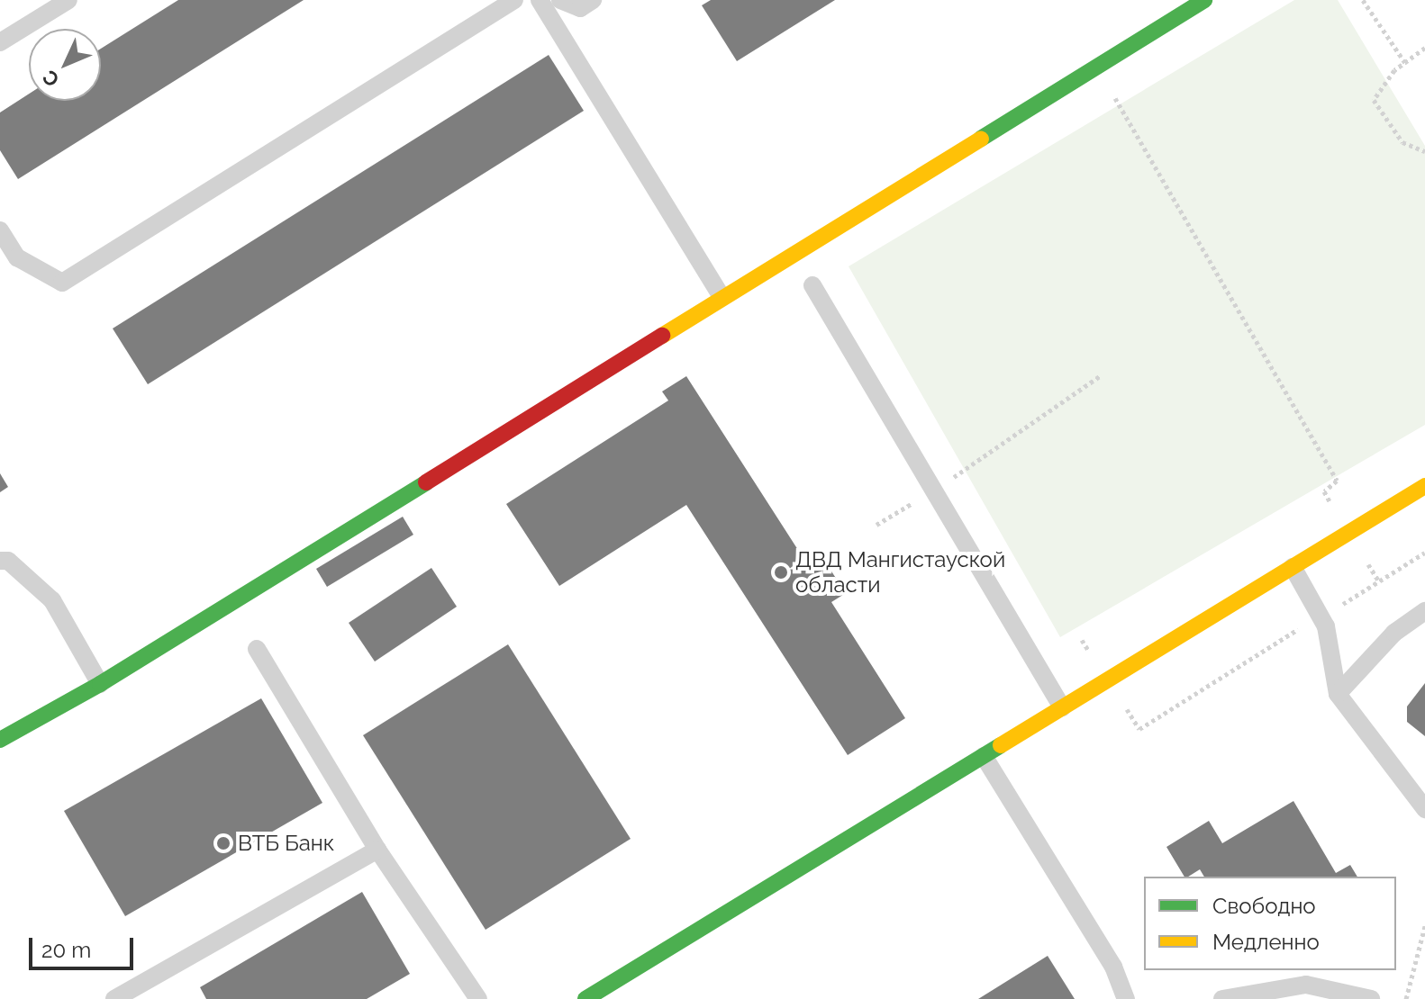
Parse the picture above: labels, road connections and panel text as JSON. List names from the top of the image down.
{
  "places": ["ДВД Мангистауской области", "ВТБ Банк"],
  "legend": ["Свободно", "Медленно"],
  "scale_bar": "20 m",
  "north": "bottom left"
}
